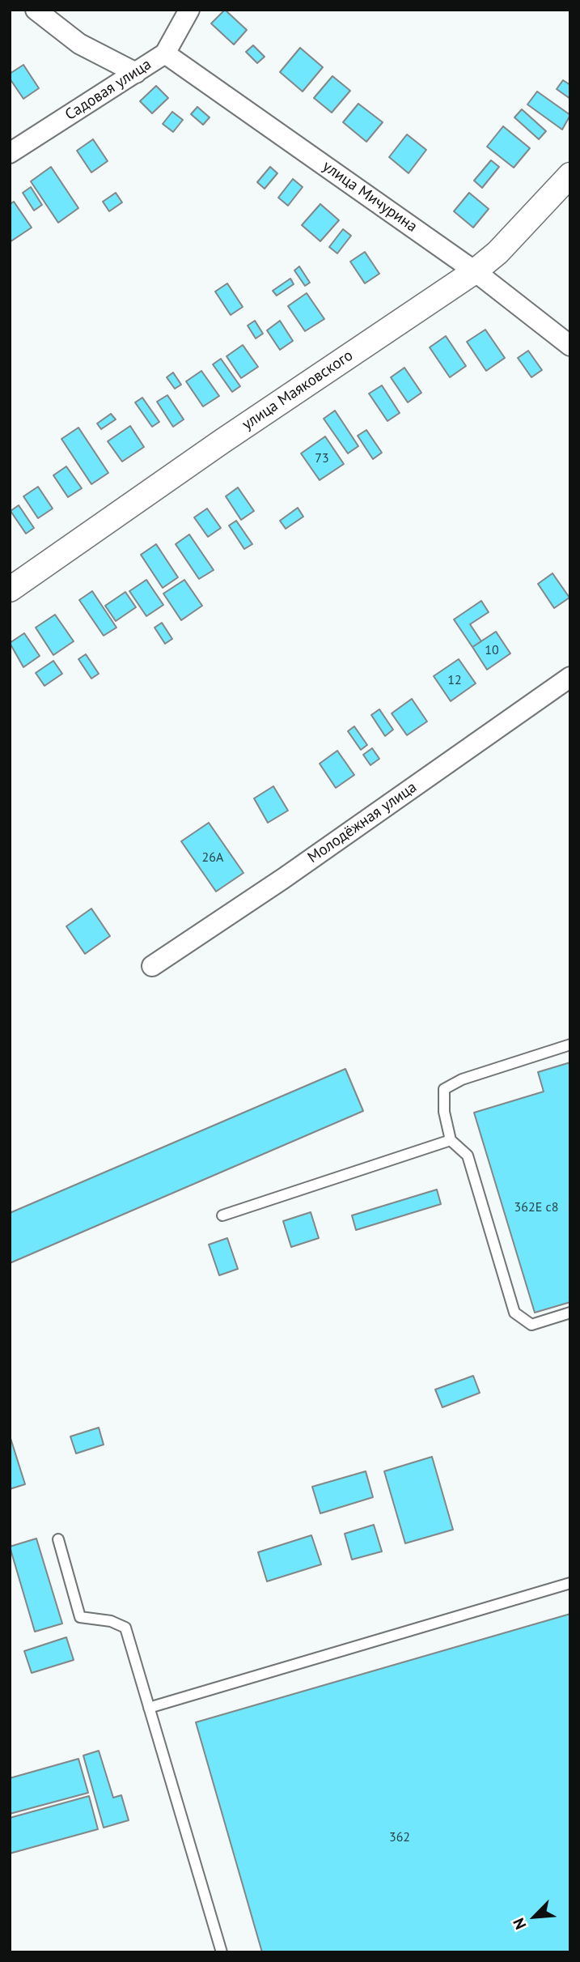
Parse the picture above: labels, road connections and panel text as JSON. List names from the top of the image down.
{
  "streets": {
    "street": [
      "Садовая улица",
      "улица Мичурина",
      "улица Маяковского",
      "Молодёжная улица"
    ]
  },
  "crossings": [
    ["Садовая улица", "улица Мичурина"],
    ["улица Мичурина", "улица Маяковского"]
  ],
  "house_numbers": [
    "73",
    "10",
    "12",
    "26А",
    "362Е с8",
    "362"
  ],
  "north": "bottom left"
}
